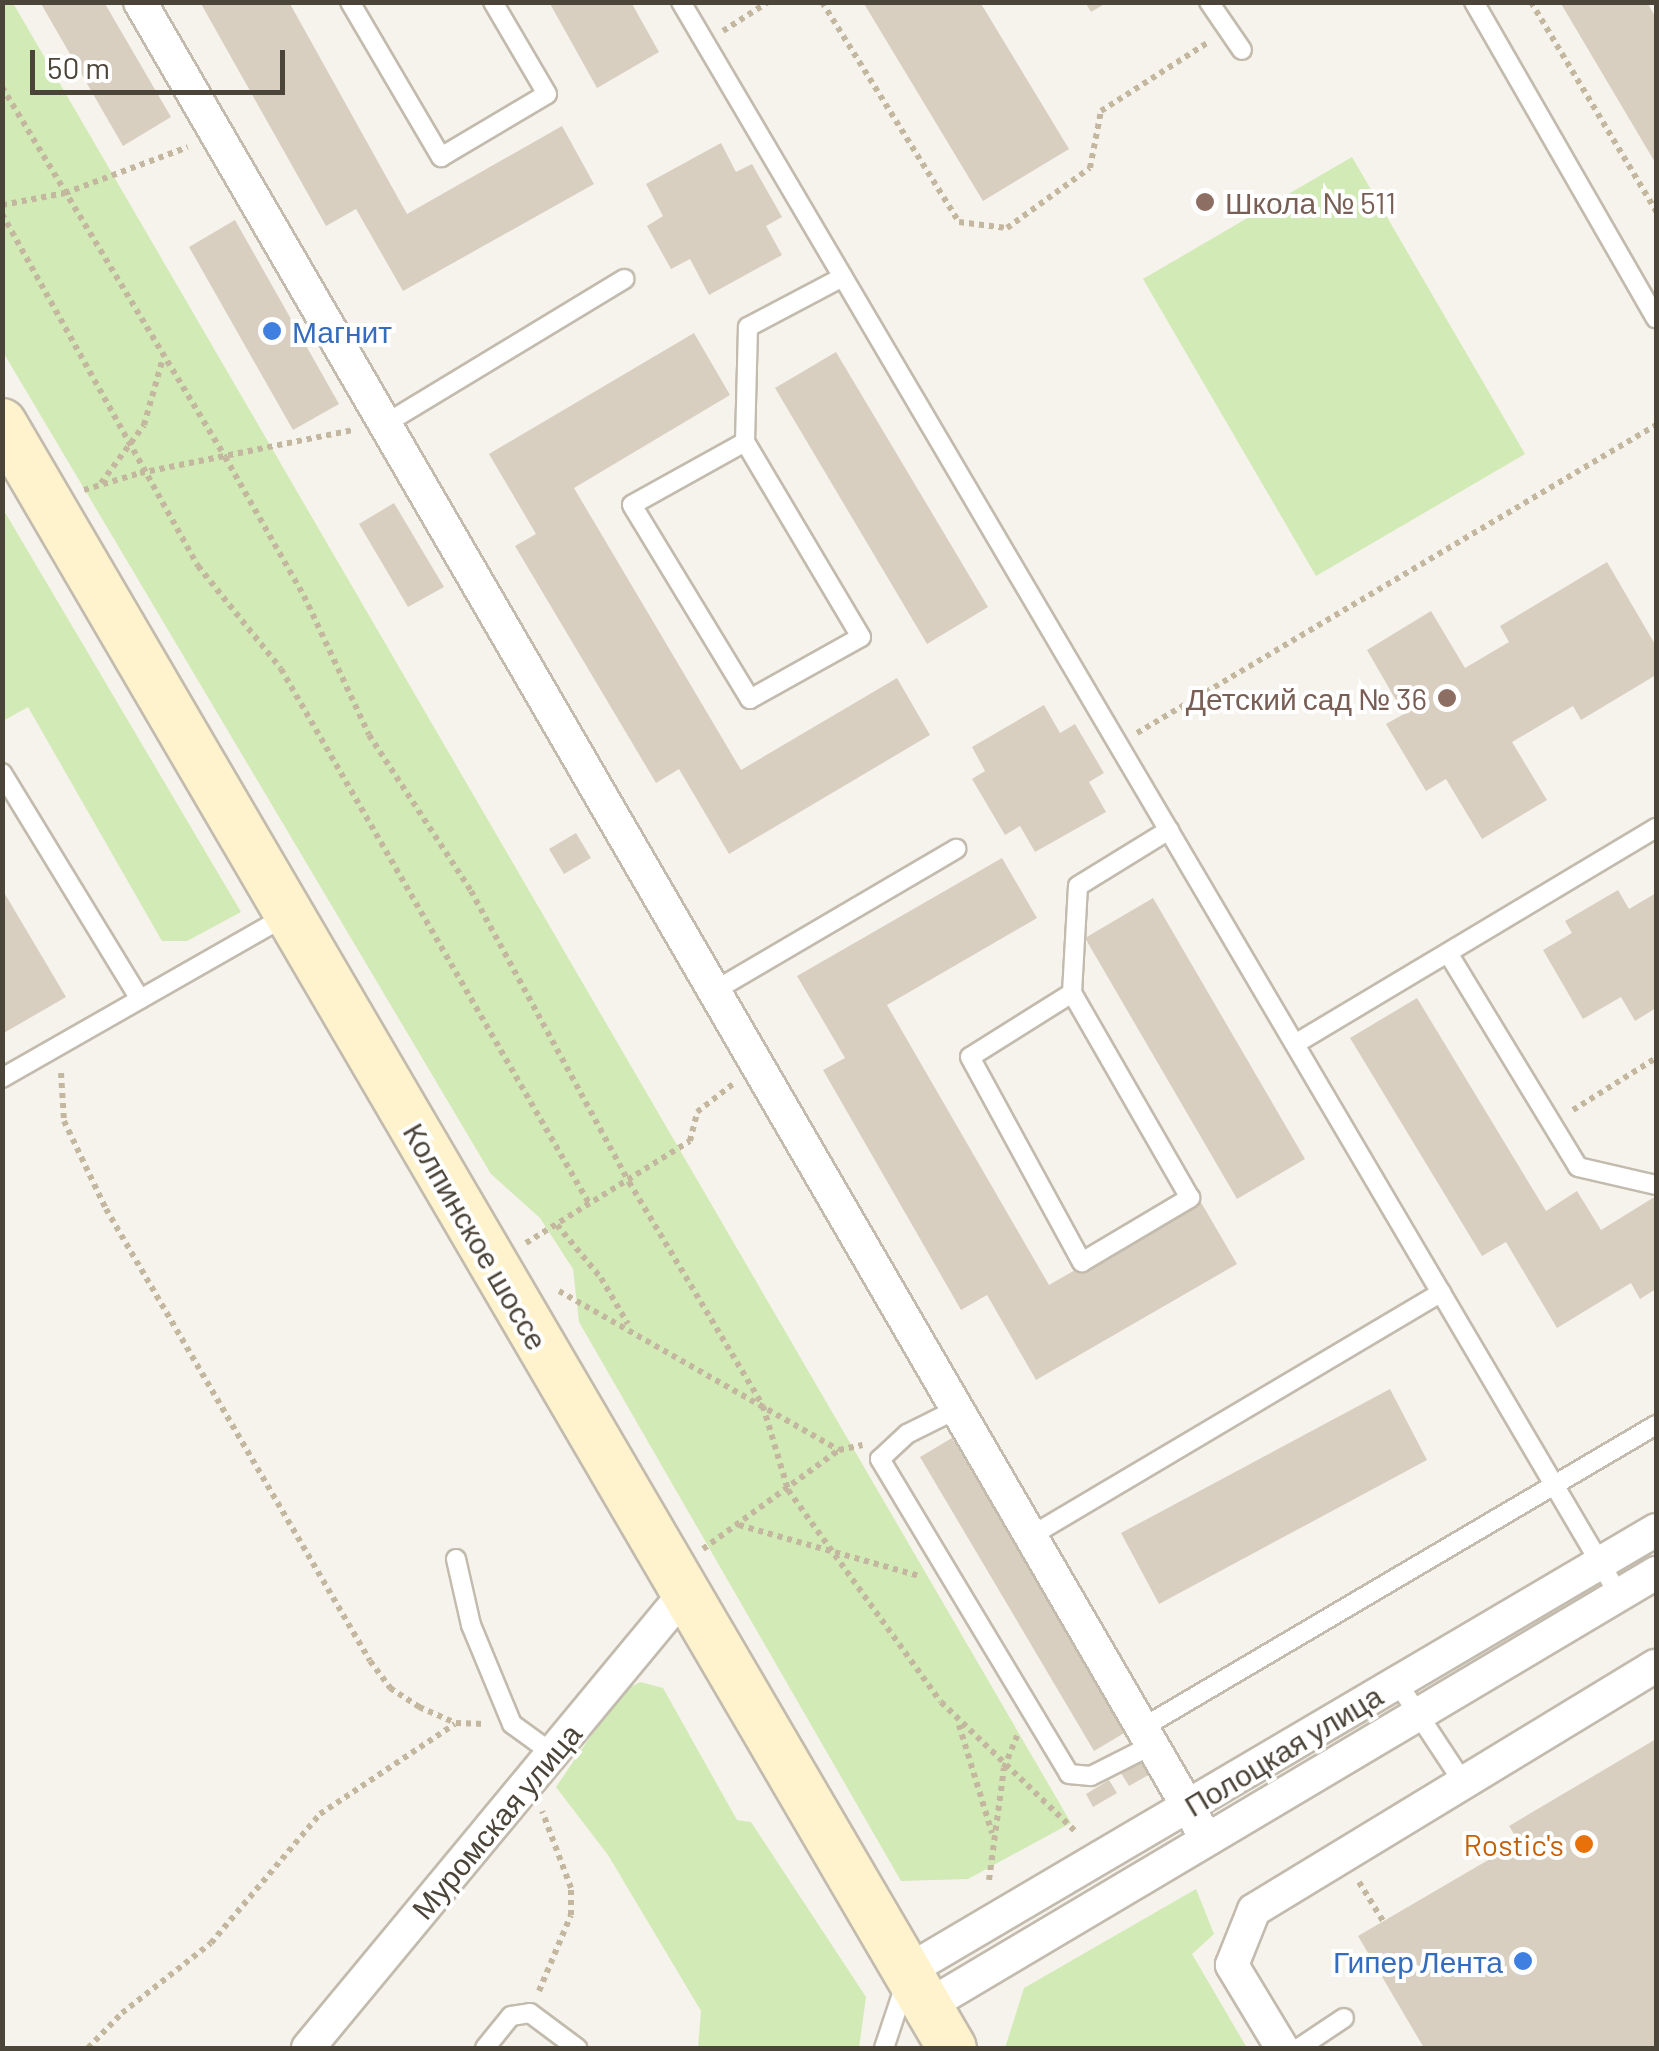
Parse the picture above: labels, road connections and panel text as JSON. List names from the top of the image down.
{
  "streets": {
    "main road": ["Колпинское шоссе"],
    "street": ["Полоцкая улица", "Муромская улица"]
  },
  "crossings": [
    ["Колпинское шоссе", "Полоцкая улица"],
    ["Колпинское шоссе", "Муромская улица"]
  ],
  "places": [
    "Школа № 511",
    "Магнит",
    "Детский сад № 36",
    "Rostic's",
    "Гипер Лента"
  ],
  "scale_bar": "50 m"
}
